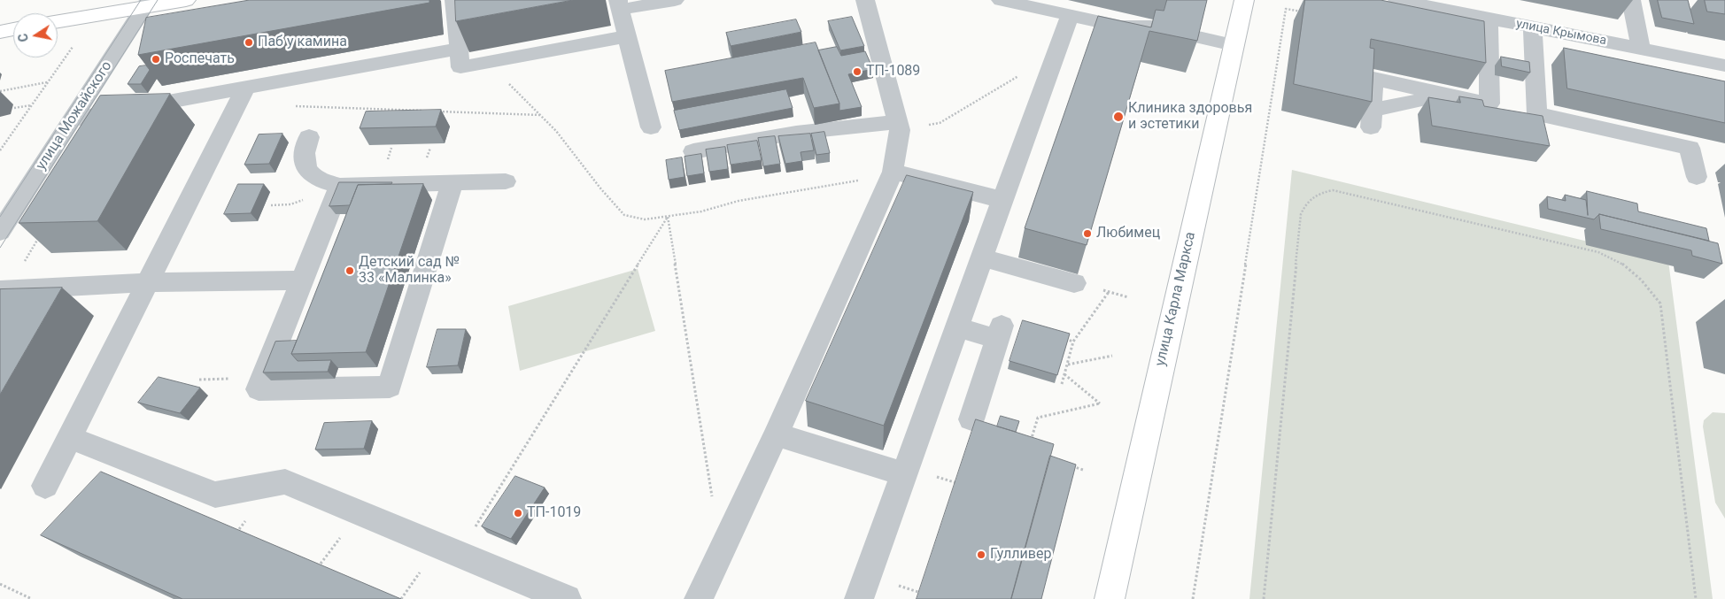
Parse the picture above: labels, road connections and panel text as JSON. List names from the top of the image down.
{
  "streets": {
    "main road": ["улица Карла Маркса"],
    "street": ["улица Крымова", "улица Можайского"]
  },
  "places": [
    "Паб у камина",
    "Роспечать",
    "ТП-1089",
    "Клиника здоровья и эстетики",
    "Любимец",
    "Детский сад № 33 «Малинка»",
    "ТП-1019",
    "Гулливер"
  ],
  "north": "left"
}
